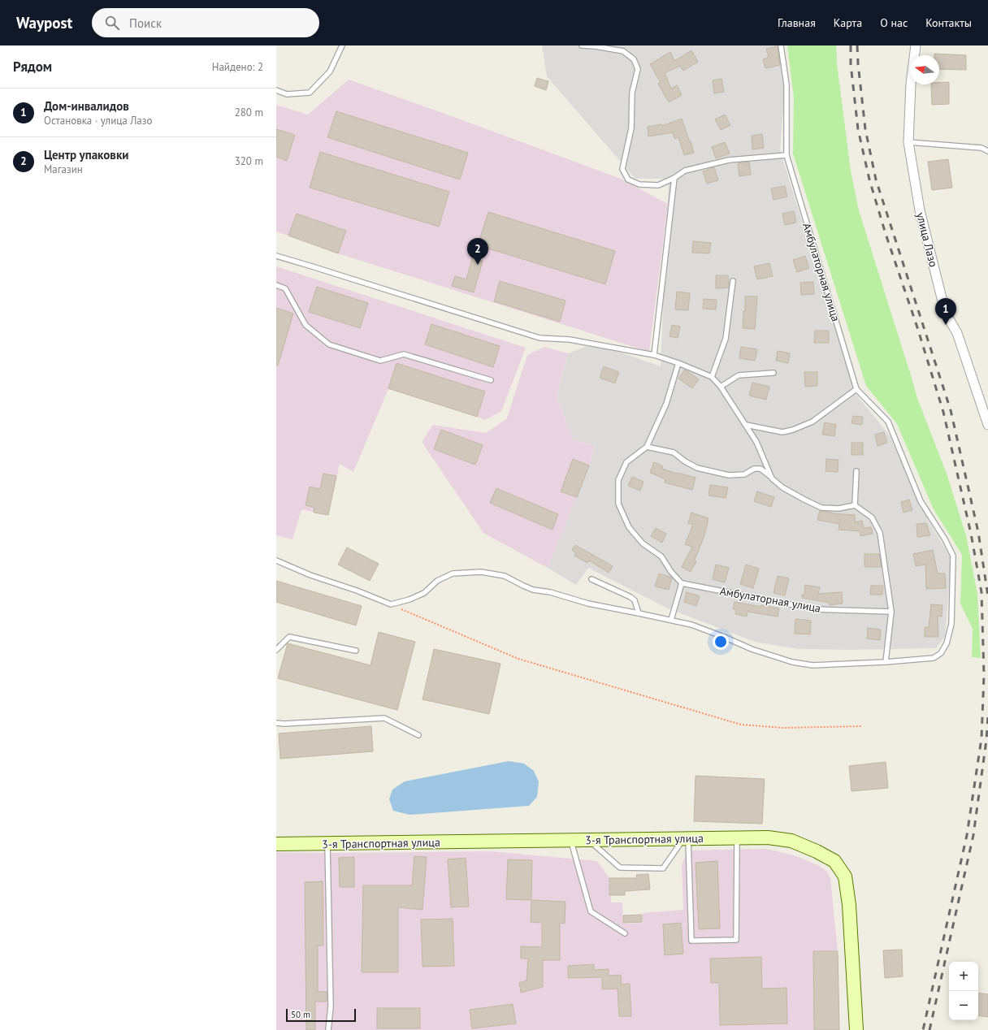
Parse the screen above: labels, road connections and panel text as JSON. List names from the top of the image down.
{
  "streets": {
    "street": ["улица Лазо", "3-я Транспортная улица"],
    "lane": ["Амбулаторная улица"]
  },
  "scale_bar": "50 m",
  "north": "left",
  "page": {
    "header": "Waypost",
    "search": "Поиск",
    "nav": [
      "Главная",
      "Карта",
      "О нас",
      "Контакты"
    ],
    "heading": ["Рядом", "Найдено: 2"],
    "list": [
      {
        "mark": "1",
        "name": "Дом-инвалидов",
        "note": "Остановка · улица Лазо",
        "value": "280 m"
      },
      {
        "mark": "2",
        "name": "Центр упаковки",
        "note": "Магазин",
        "value": "320 m"
      }
    ],
    "pins": ["2", "1"],
    "map_buttons": ["+", "−"],
    "scale": "50 m"
  }
}
